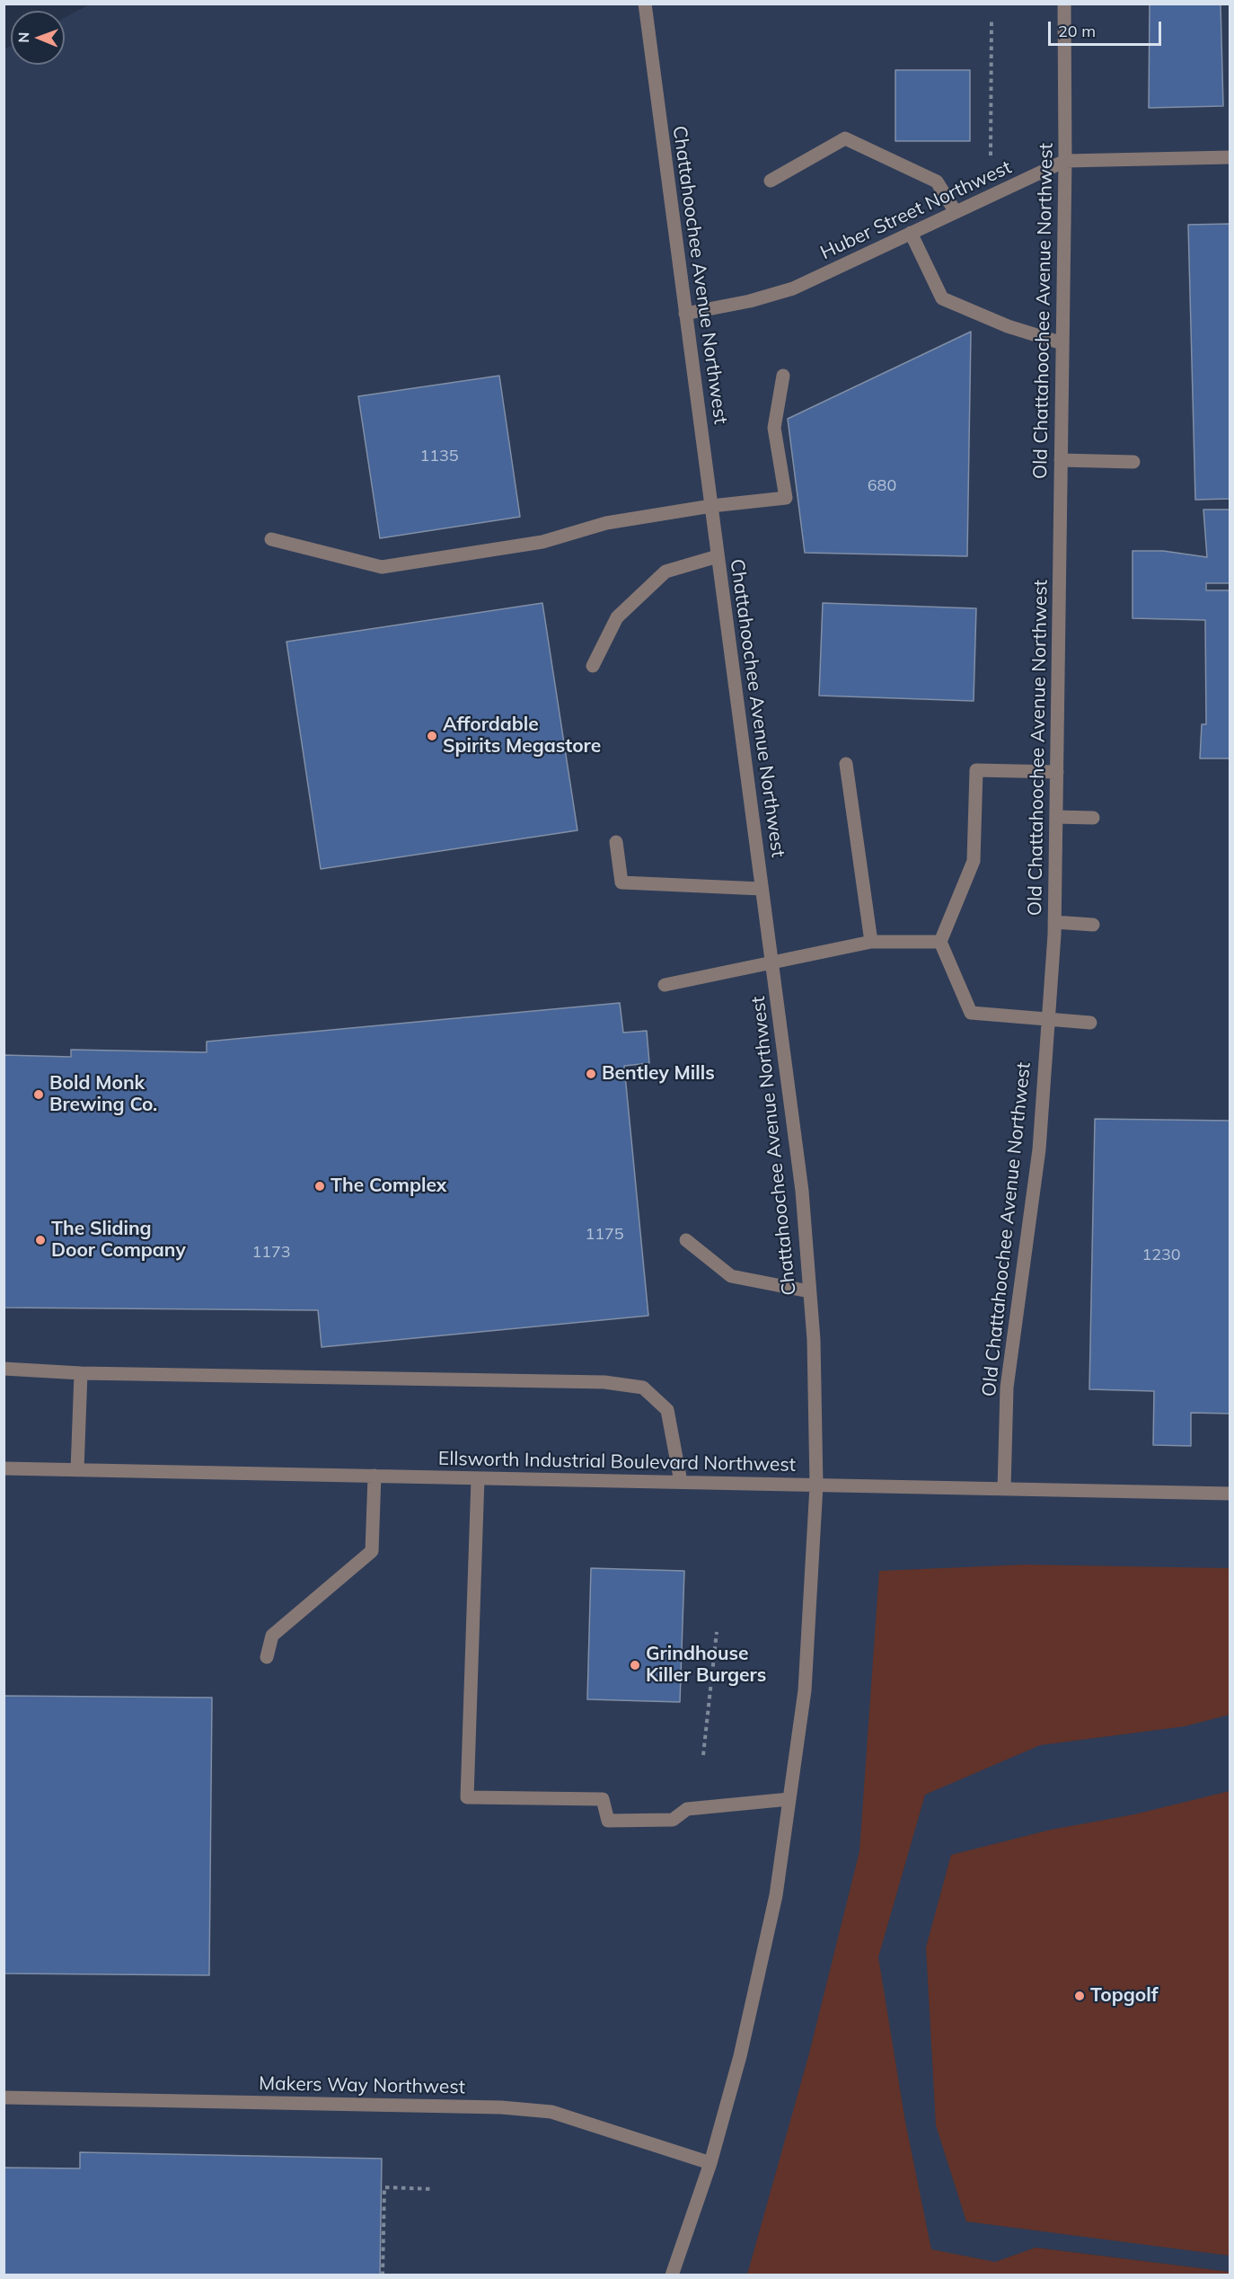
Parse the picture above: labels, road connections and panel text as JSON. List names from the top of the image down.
{
  "streets": {
    "street": [
      "Huber Street Northwest",
      "Chattahoochee Avenue Northwest",
      "Old Chattahoochee Avenue Northwest",
      "Ellsworth Industrial Boulevard Northwest",
      "Makers Way Northwest"
    ]
  },
  "crossings": [
    ["Huber Street Northwest", "Chattahoochee Avenue Northwest"],
    ["Huber Street Northwest", "Old Chattahoochee Avenue Northwest"],
    ["Chattahoochee Avenue Northwest", "Ellsworth Industrial Boulevard Northwest"],
    ["Chattahoochee Avenue Northwest", "Makers Way Northwest"],
    ["Old Chattahoochee Avenue Northwest", "Ellsworth Industrial Boulevard Northwest"]
  ],
  "places": [
    "Affordable Spirits Megastore",
    "Bentley Mills",
    "Bold Monk Brewing Co.",
    "The Complex",
    "The Sliding Door Company",
    "Grindhouse Killer Burgers",
    "Topgolf"
  ],
  "house_numbers": [
    "1135",
    "680",
    "1175",
    "1173",
    "1230"
  ],
  "scale_bar": "20 m",
  "north": "left"
}
